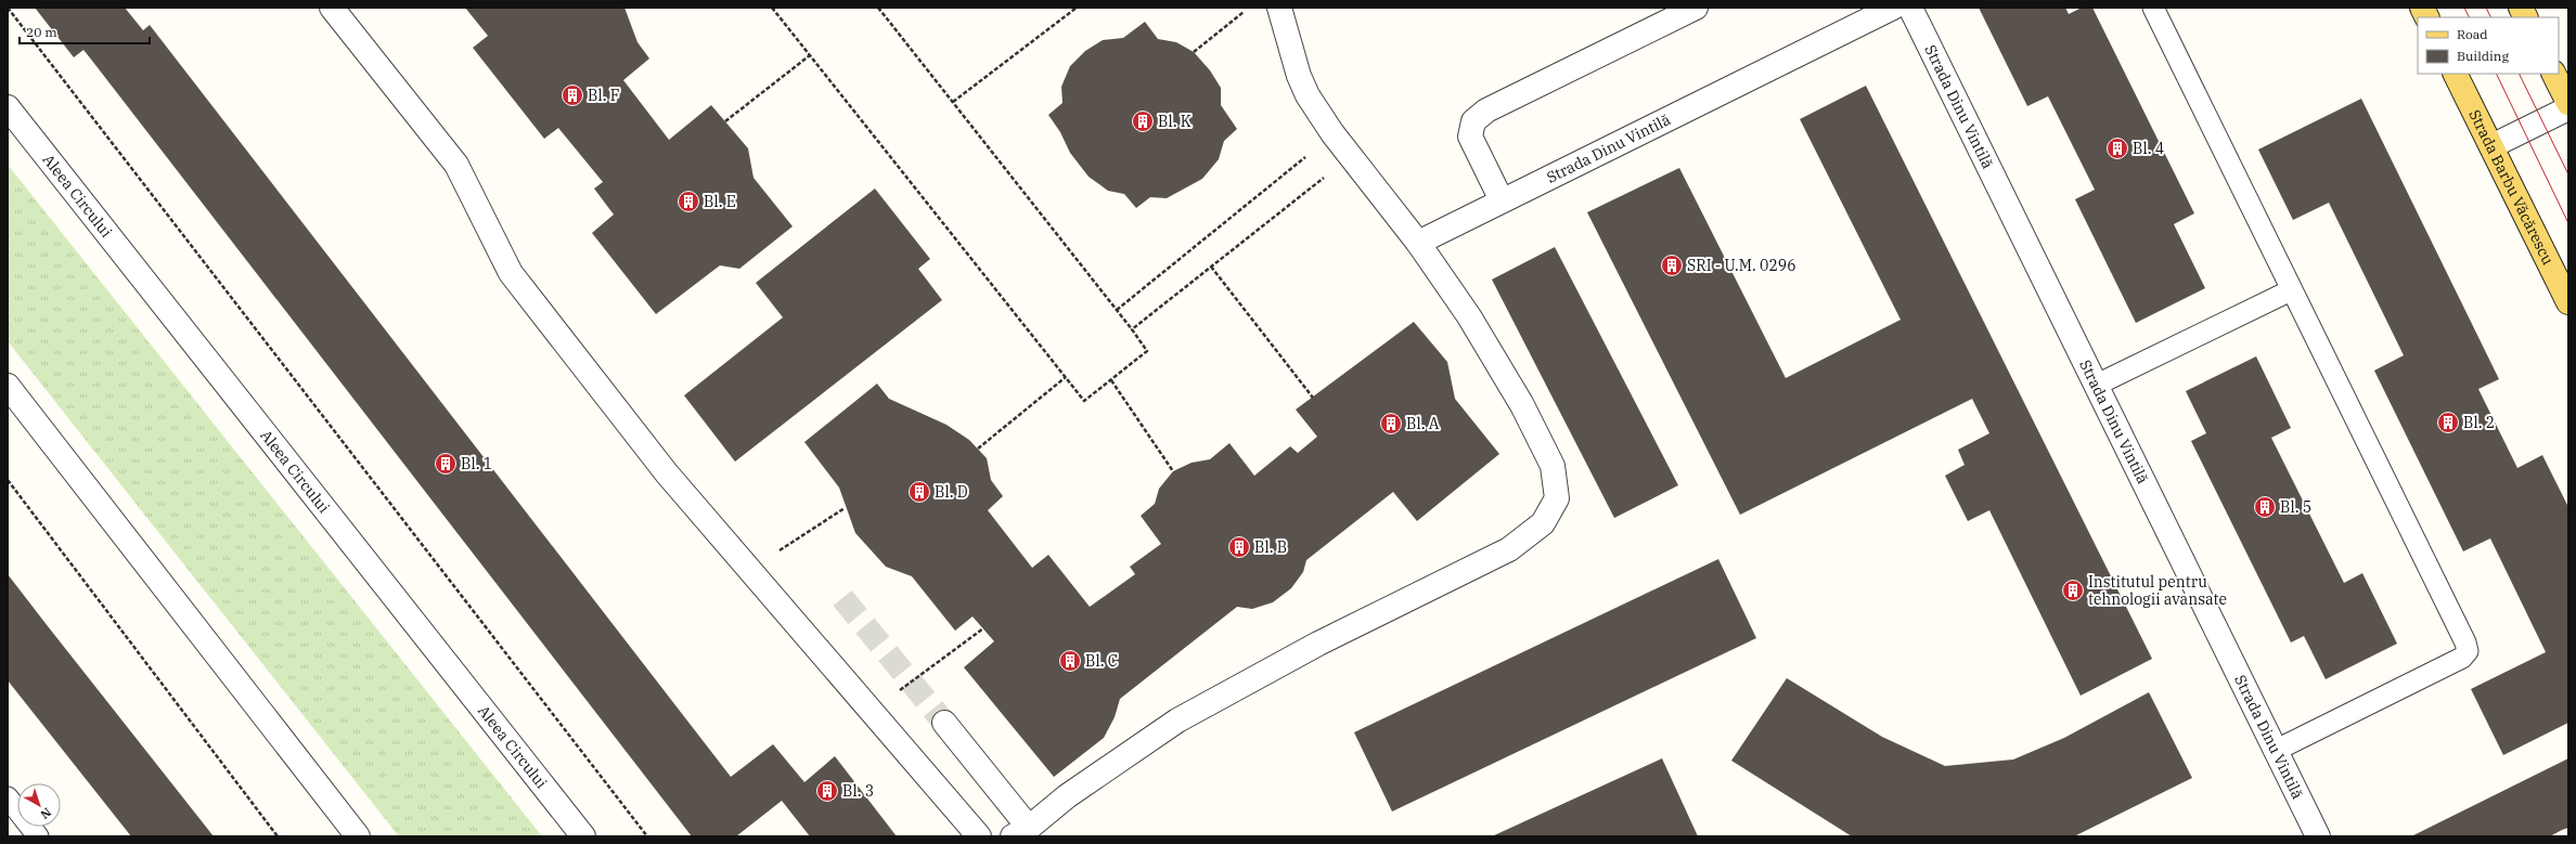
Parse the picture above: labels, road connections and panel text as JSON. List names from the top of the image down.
{
  "streets": {
    "main road": ["Strada Barbu Văcărescu"],
    "street": ["Strada Dinu Vintilă", "Aleea Circului"]
  },
  "places": {
    "building": [
      "Bl. F",
      "Bl. K",
      "Bl. 4",
      "Bl. E",
      "SRI - U.M. 0296",
      "Bl. 2",
      "Bl. A",
      "Bl. 1",
      "Bl. D",
      "Bl. 5",
      "Bl. B",
      "Institutul pentru tehnologii avansate",
      "Bl. C",
      "Bl. 3"
    ]
  },
  "legend": ["Road", "Building"],
  "scale_bar": "20 m",
  "north": "bottom right"
}
